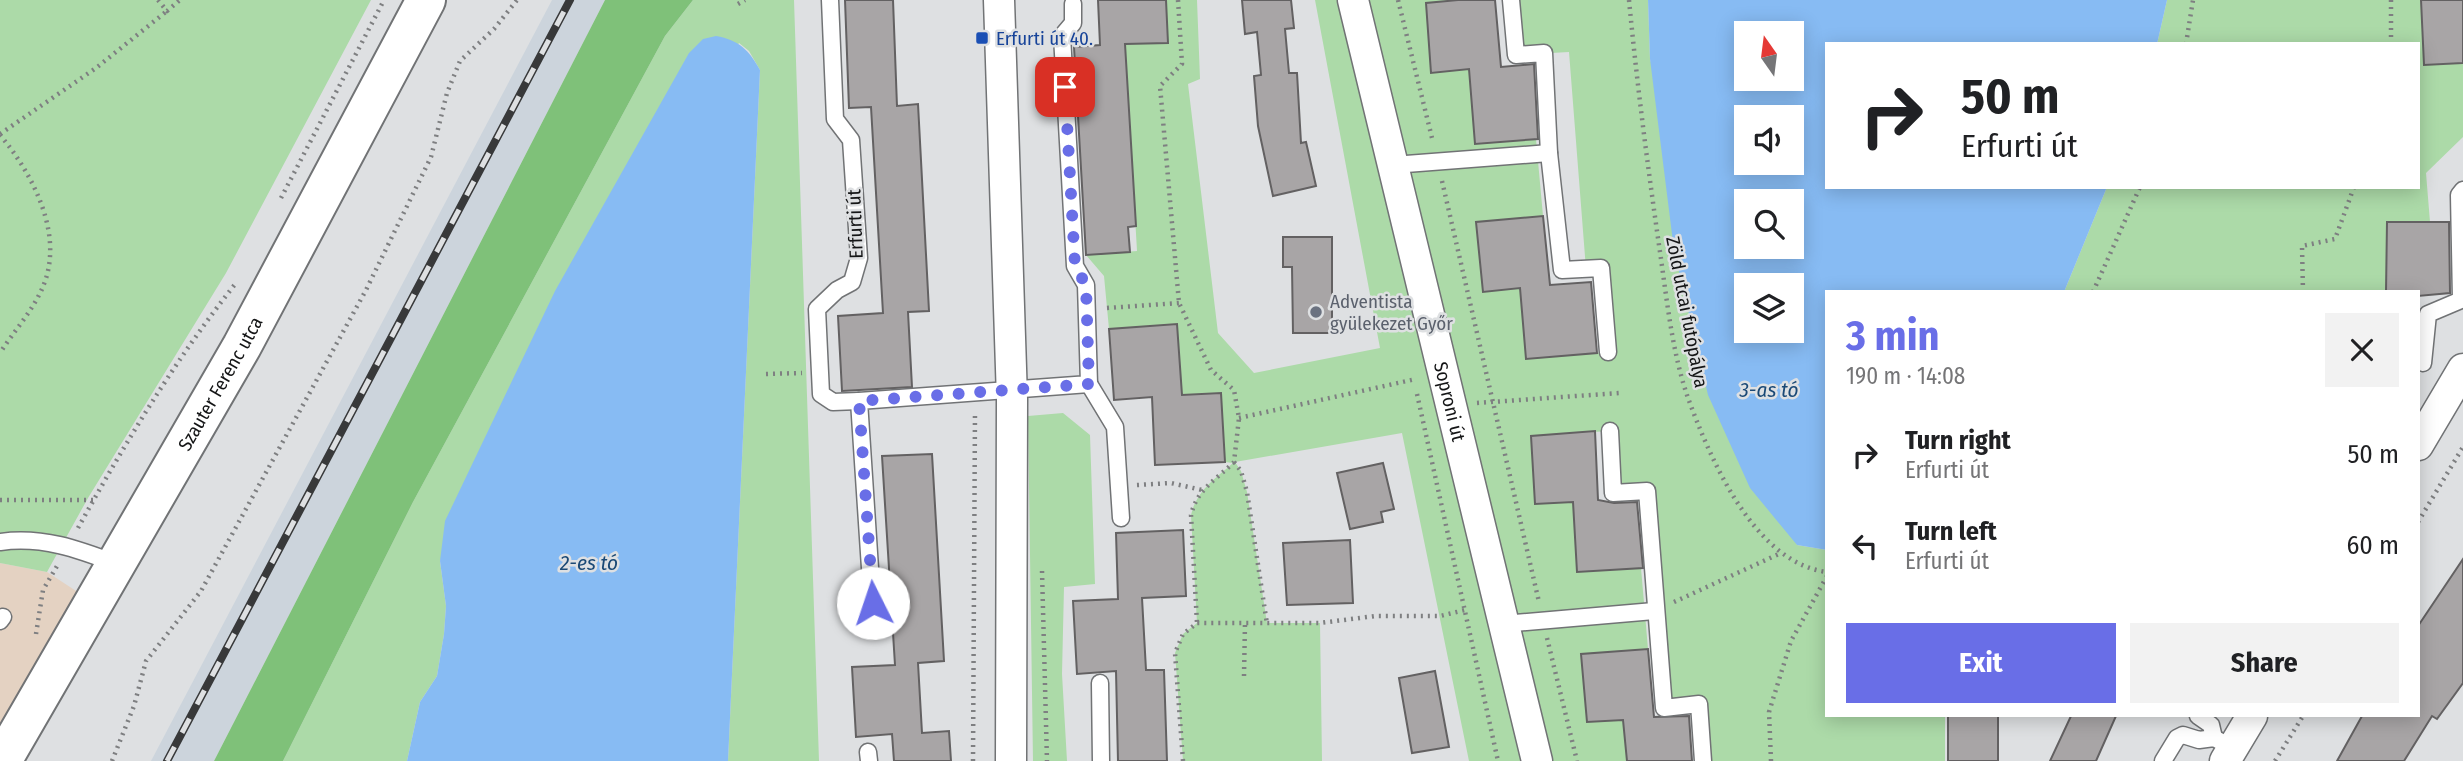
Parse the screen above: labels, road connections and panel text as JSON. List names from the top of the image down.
{
  "streets": {
    "street": ["Szauter Ferenc utca", "Soproni út"],
    "lane": ["Erfurti út"],
    "path": ["Zöld utcai futópálya"]
  },
  "water": ["3-as tó", "2-es tó"],
  "places": {
    "transit": ["Erfurti út 40."],
    "other": ["Adventista gyülekezet Győr"]
  },
  "north": "top",
  "page": {
    "turn": ["50 m", "Erfurti út"],
    "heading": ["3 min", "190 m · 14:08"],
    "list": [
      {
        "name": "Turn right",
        "note": "Erfurti út",
        "value": "50 m"
      },
      {
        "name": "Turn left",
        "note": "Erfurti út",
        "value": "60 m"
      }
    ],
    "buttons": ["Exit", "Share"]
  }
}
